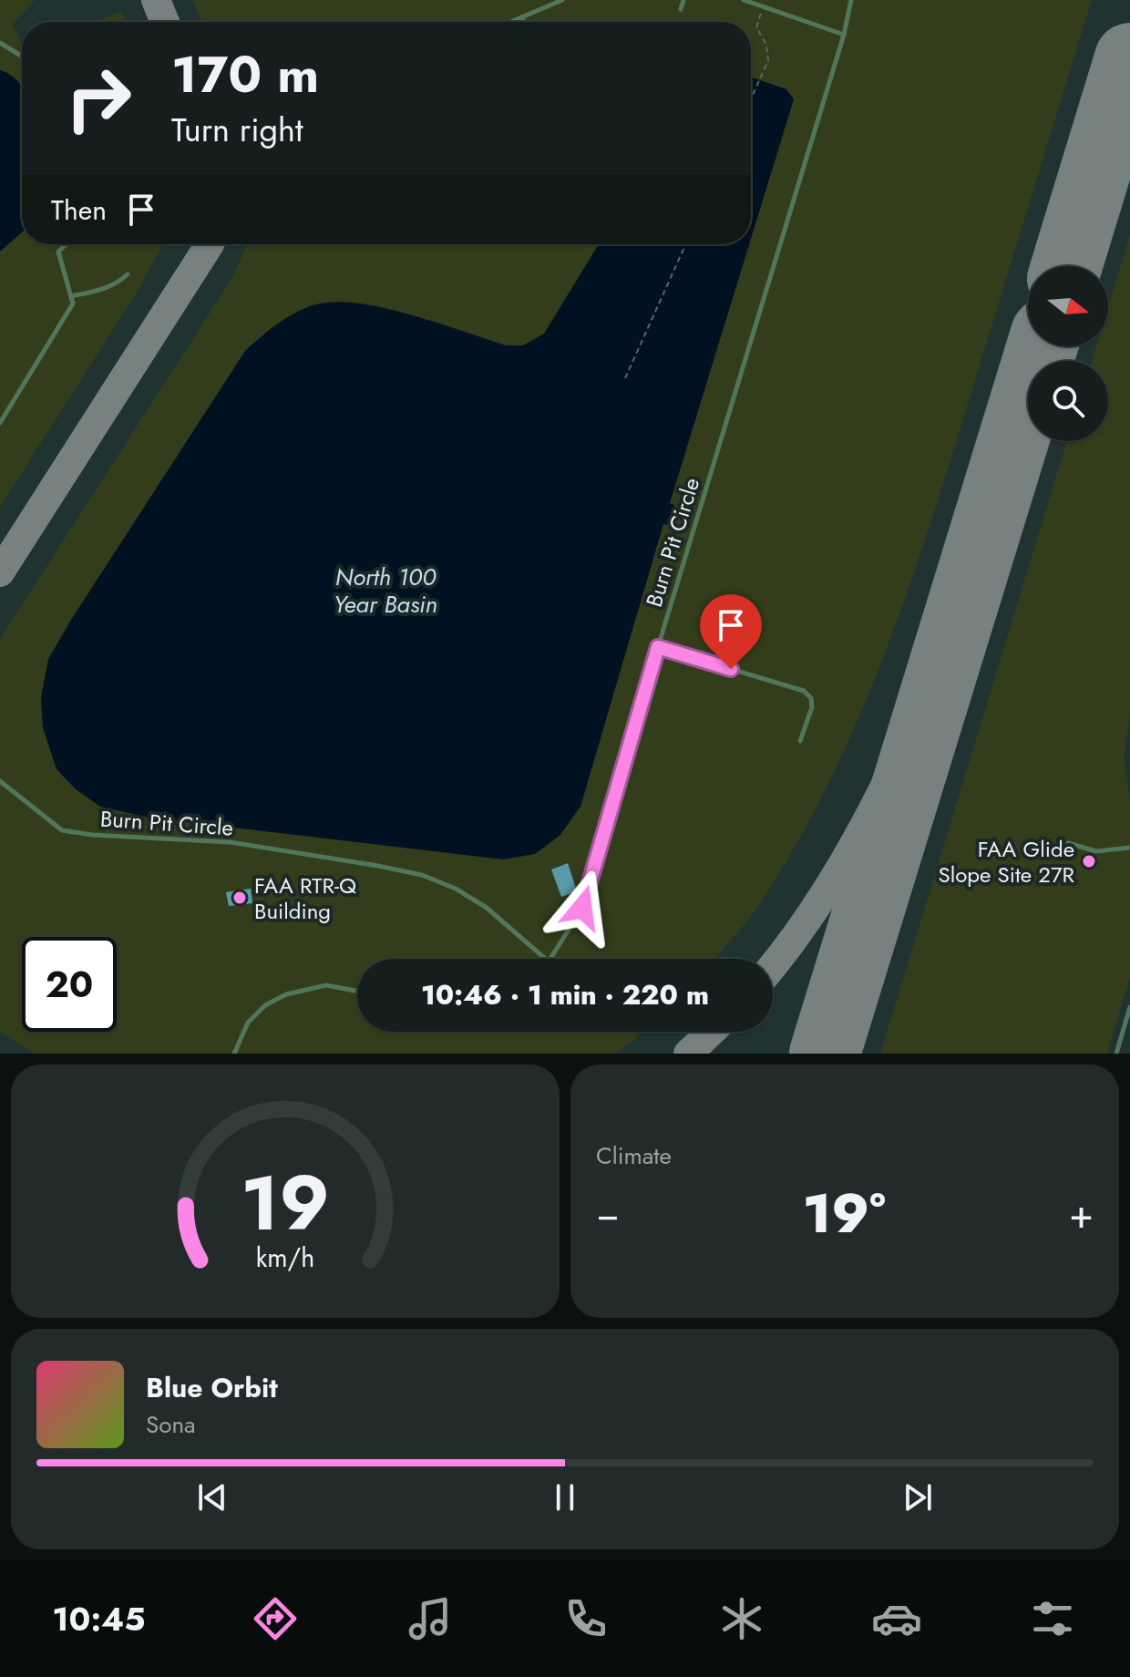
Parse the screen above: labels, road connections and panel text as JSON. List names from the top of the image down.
{
  "streets": {
    "lane": ["Burn Pit Circle"]
  },
  "water": ["North 100 Year Basin"],
  "places": ["FAA Glide Slope Site 27R", "FAA RTR-Q Building"],
  "north": "right",
  "page": {
    "turn": ["170 m", "Turn right"],
    "then": "Then",
    "limit": "20",
    "trip": "10:46 · 1 min · 220 m",
    "tile": "Climate",
    "heat": ["−", "19°", "+"],
    "song": ["Blue Orbit", "Sona"],
    "tabs": "10:45",
    "gauge": ["19", "km/h"]
  }
}
